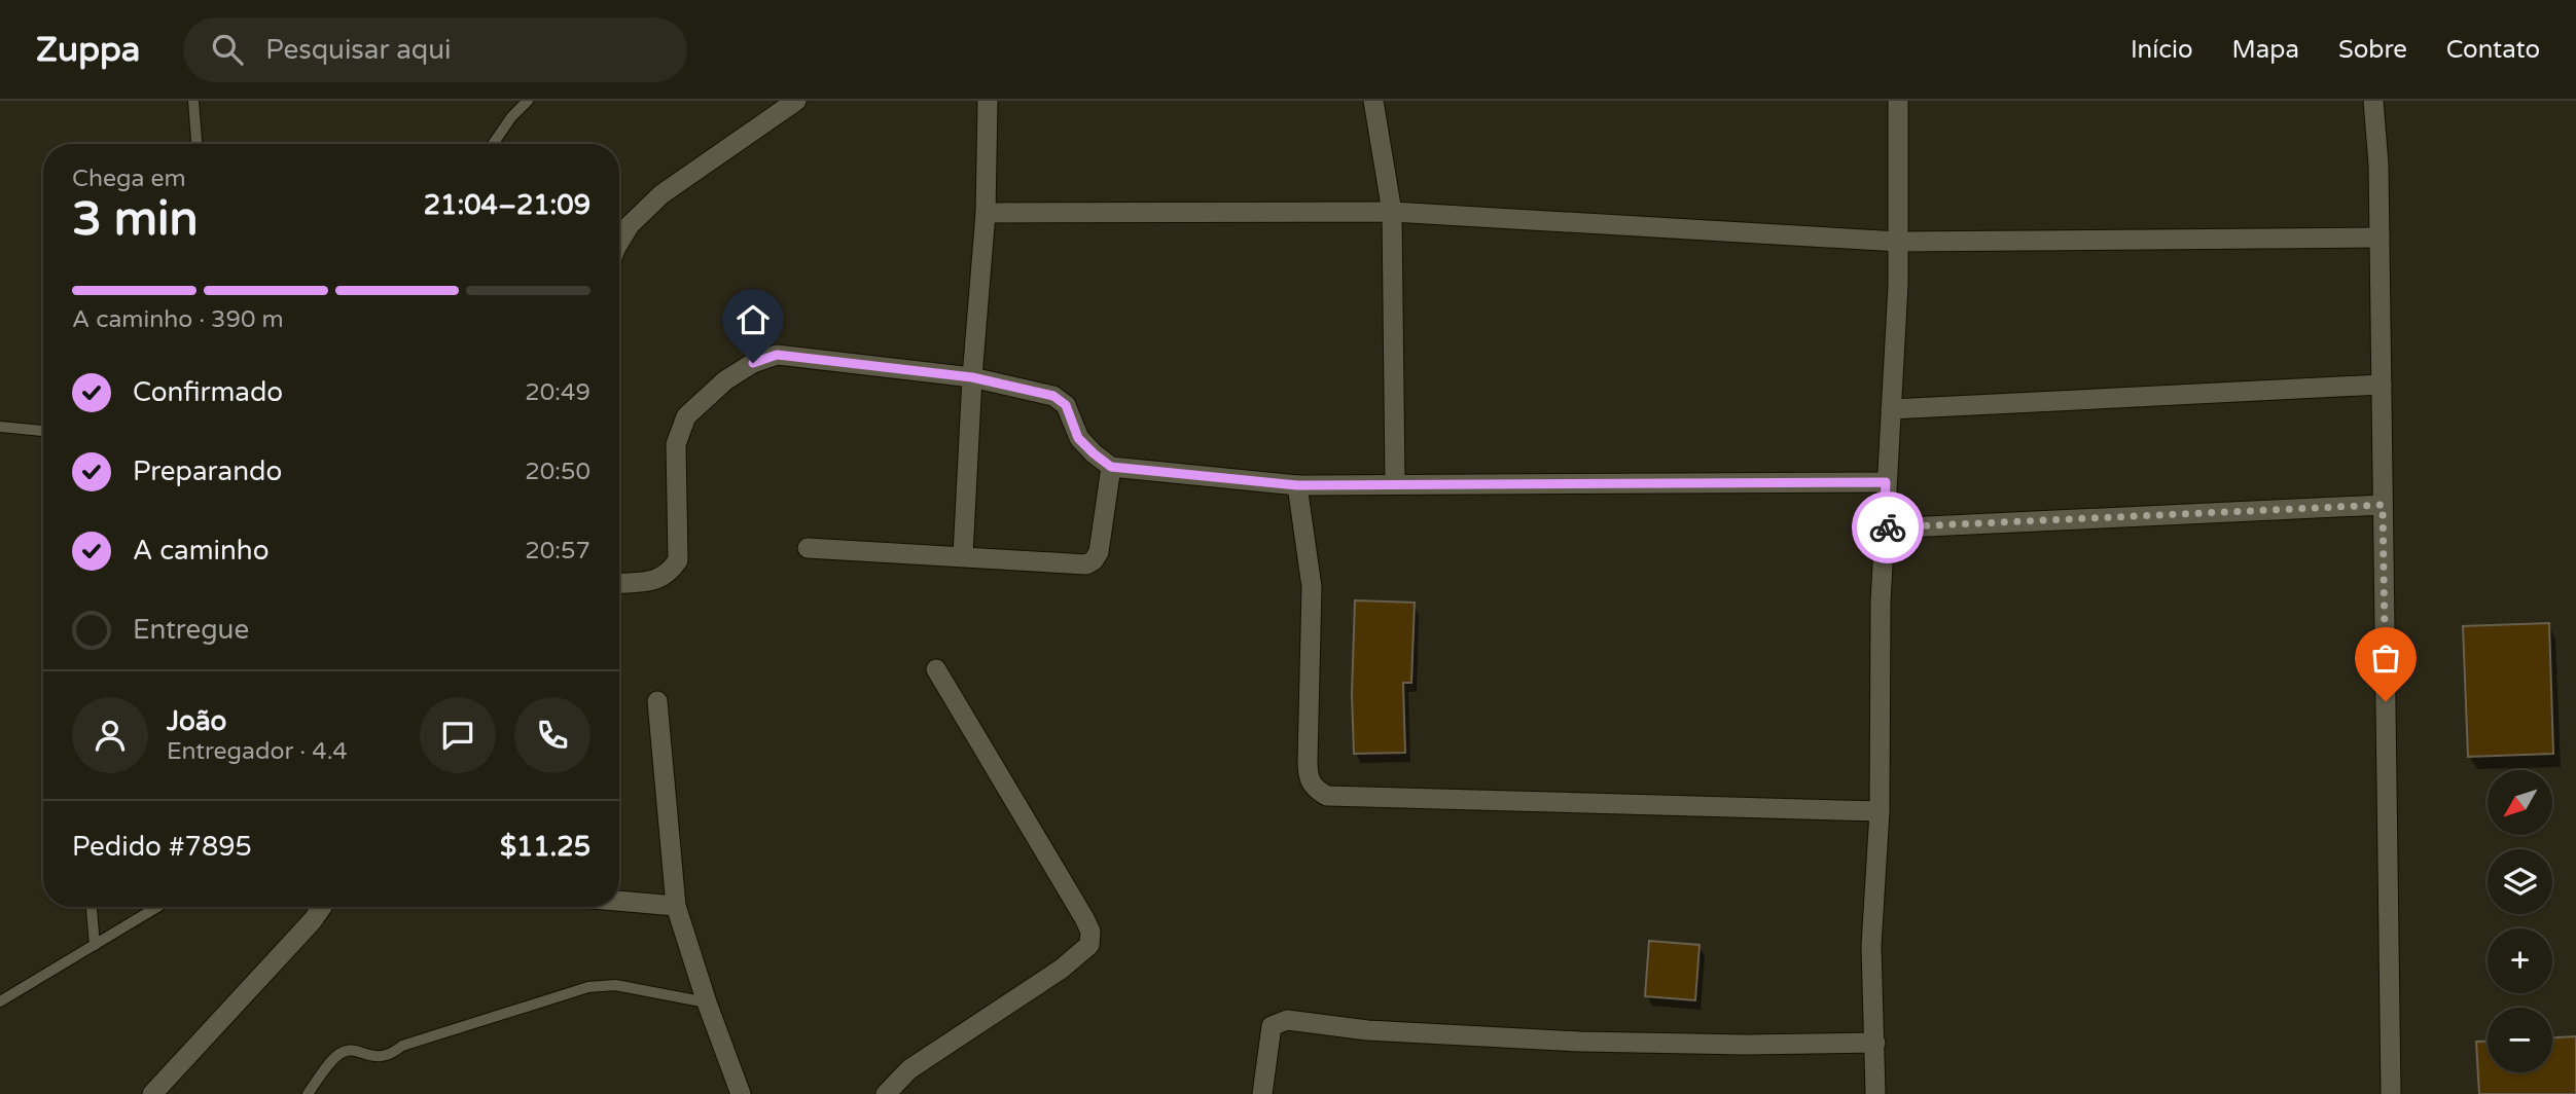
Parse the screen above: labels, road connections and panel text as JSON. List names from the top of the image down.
{
  "north": "bottom left",
  "page": {
    "header": "Zuppa",
    "search": "Pesquisar aqui",
    "nav": [
      "Início",
      "Mapa",
      "Sobre",
      "Contato"
    ],
    "heading": ["3 min", "Chega em", "21:04–21:09"],
    "panel": [
      "João",
      "Entregador · 4.4",
      "Pedido #7895",
      "$11.25"
    ],
    "bar": "A caminho · 390 m",
    "list": [
      ["Confirmado", "20:49"],
      ["Preparando", "20:50"],
      ["A caminho", "20:57"],
      "Entregue"
    ],
    "map_buttons": ["+", "−"]
  }
}
